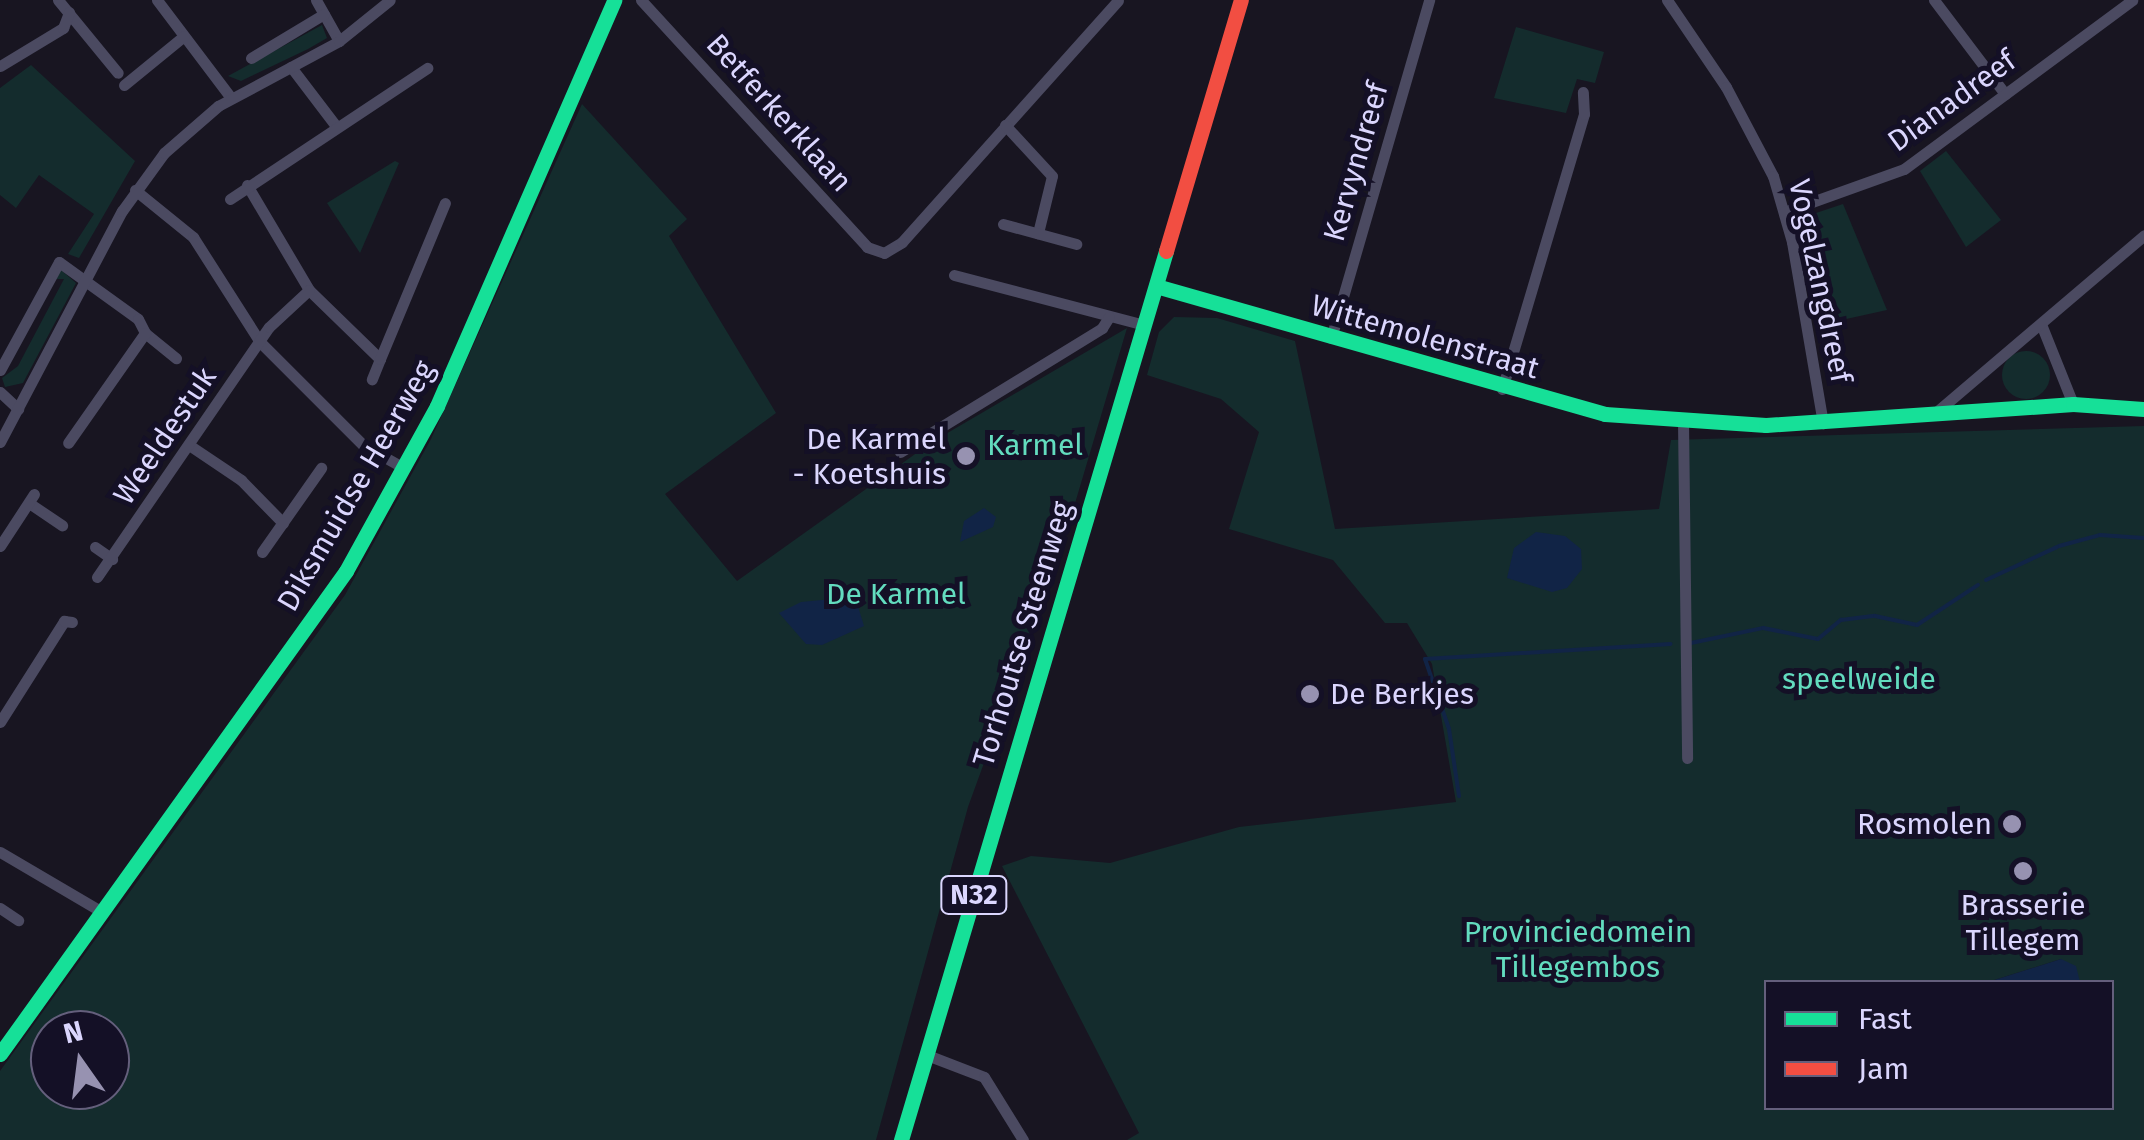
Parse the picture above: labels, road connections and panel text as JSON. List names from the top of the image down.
{
  "streets": {
    "street": [
      "Dianadreef",
      "Betferkerklaan",
      "Kervyndreef",
      "Vogelzangdreef",
      "Wittemolenstraat",
      "Weeldestuk",
      "Diksmuidse Heerweg",
      "Torhoutse Steenweg",
      "N32"
    ]
  },
  "crossings": [
    ["Dianadreef", "Vogelzangdreef"],
    ["Kervyndreef", "Wittemolenstraat"],
    ["Vogelzangdreef", "Wittemolenstraat"],
    ["Wittemolenstraat", "Torhoutse Steenweg"]
  ],
  "parks": [
    "Karmel",
    "De Karmel",
    "speelweide",
    "Provinciedomein Tillegembos"
  ],
  "places": [
    "De Karmel - Koetshuis",
    "De Berkjes",
    "Rosmolen",
    "Brasserie Tillegem"
  ],
  "legend": ["Fast", "Jam"],
  "north": "top"
}
